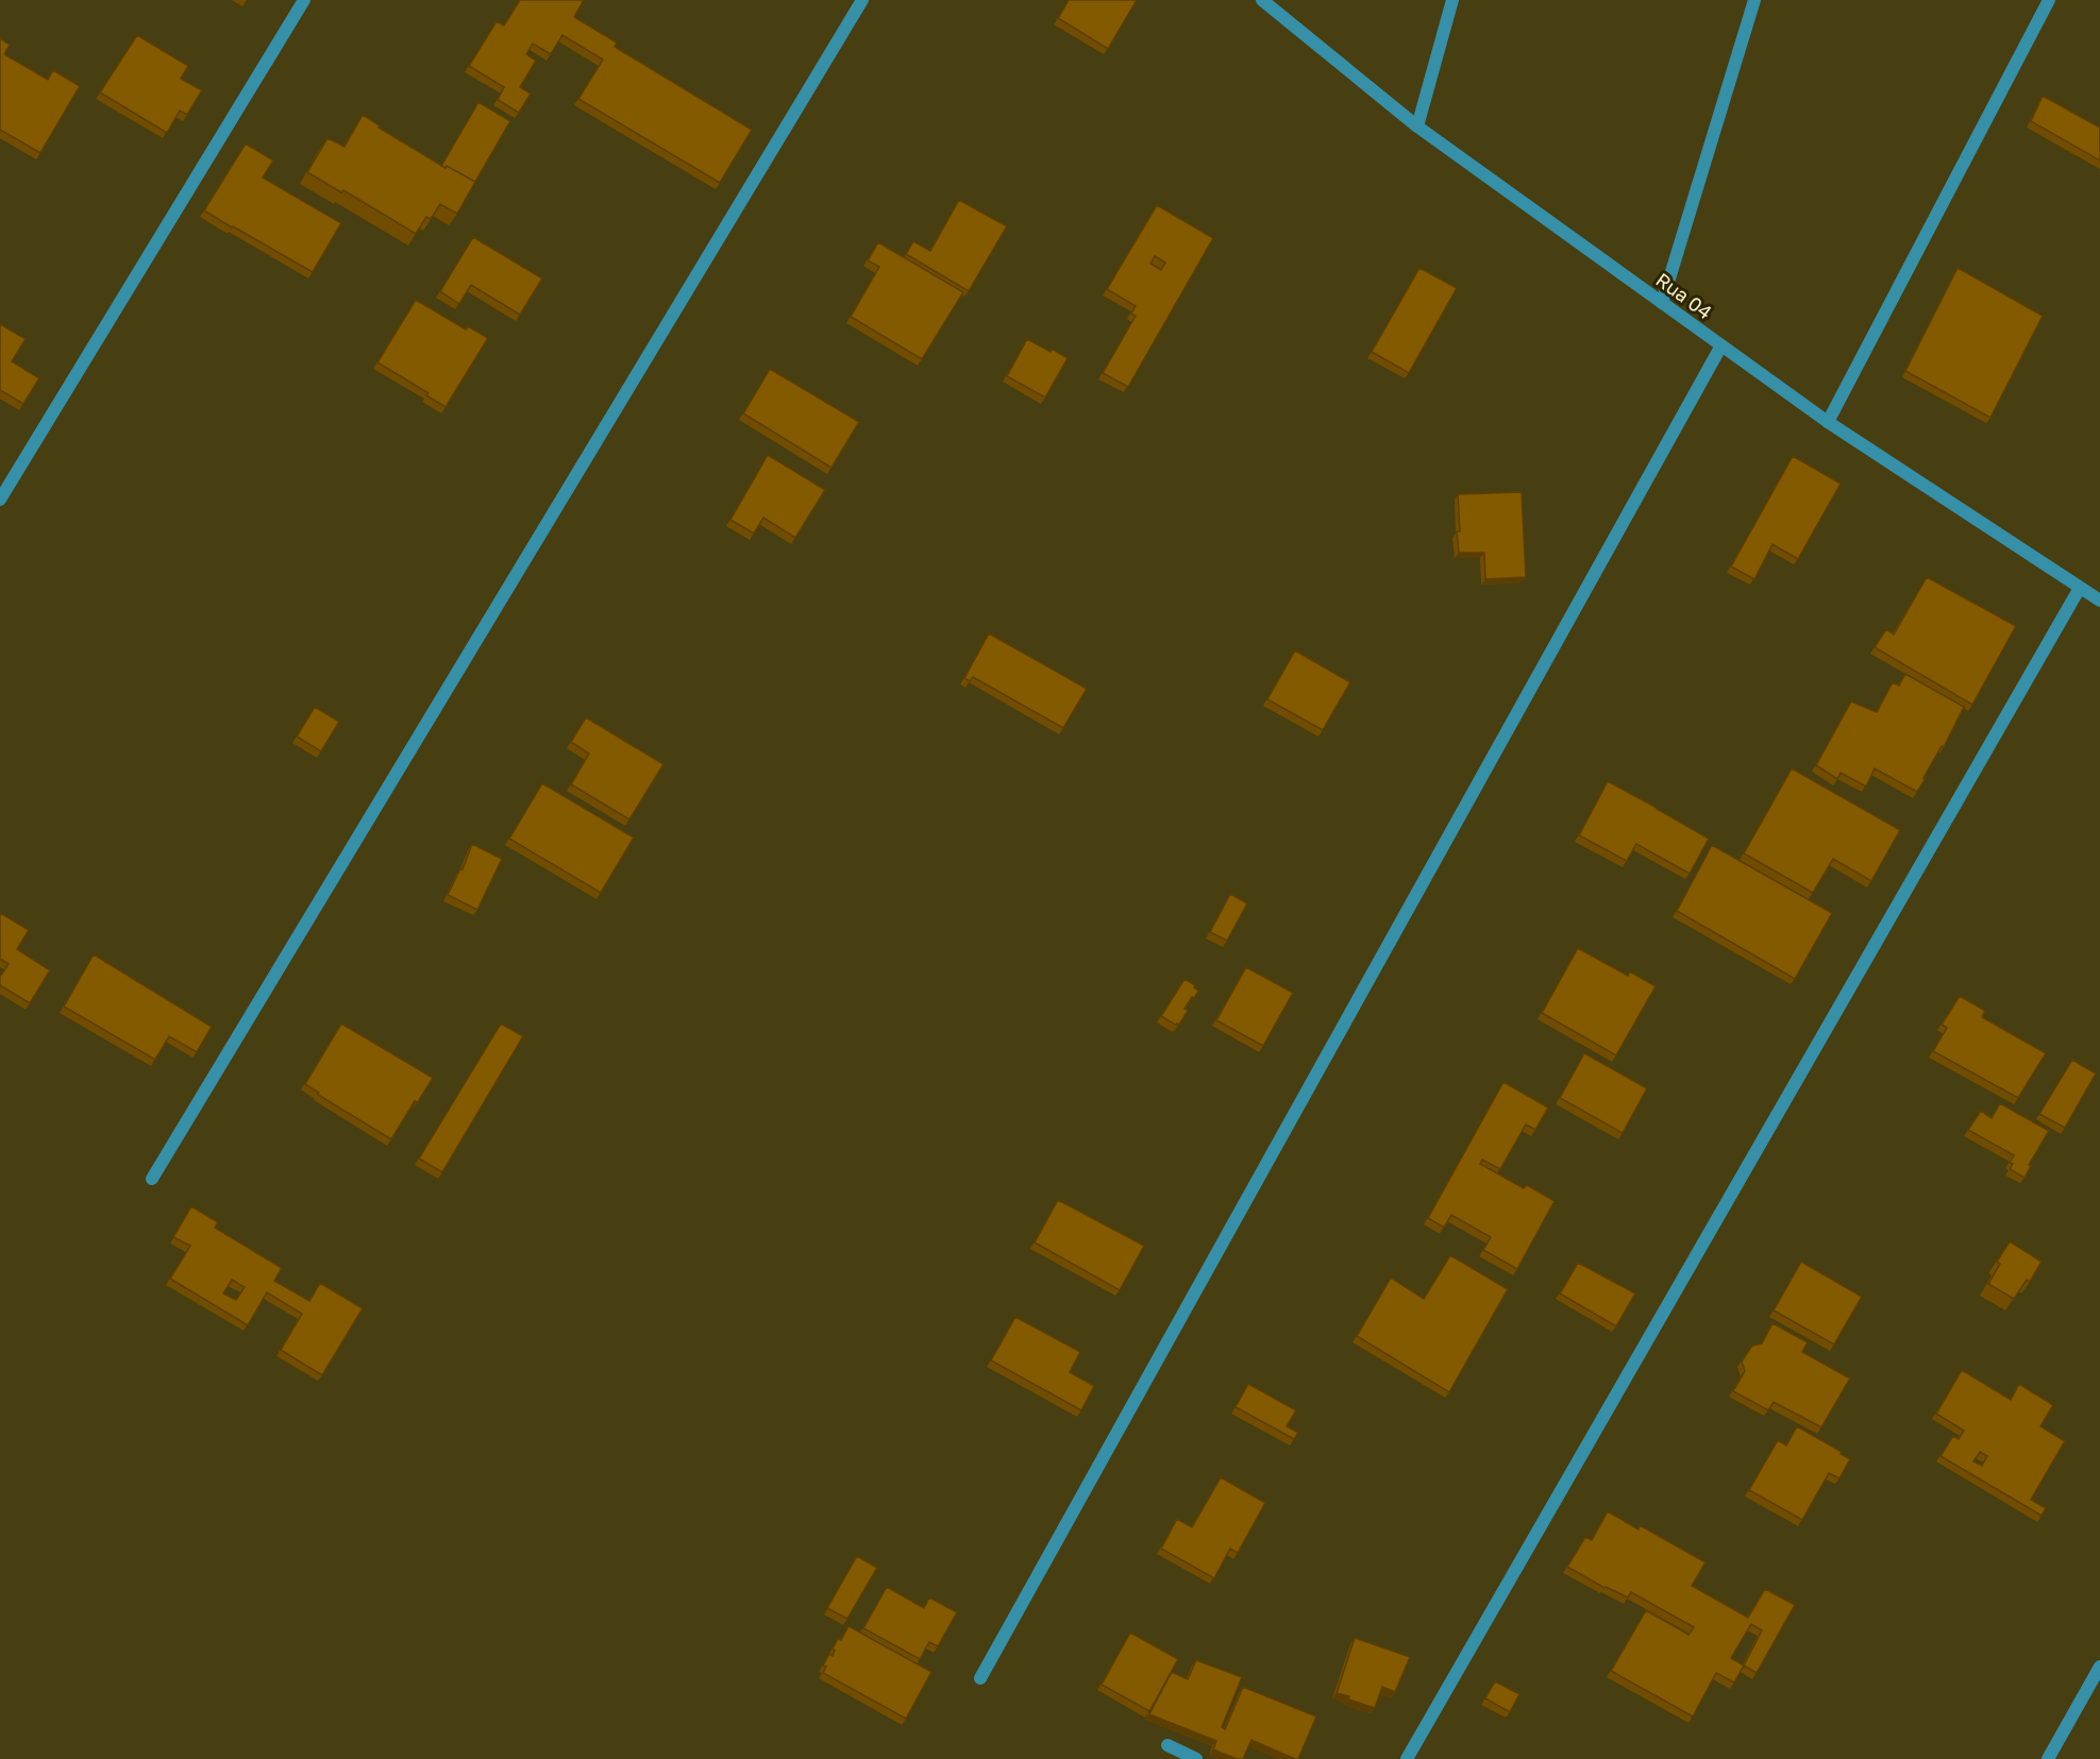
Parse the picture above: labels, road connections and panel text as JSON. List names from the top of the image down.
{
  "streets": {
    "street": ["Rua 04"]
  }
}
